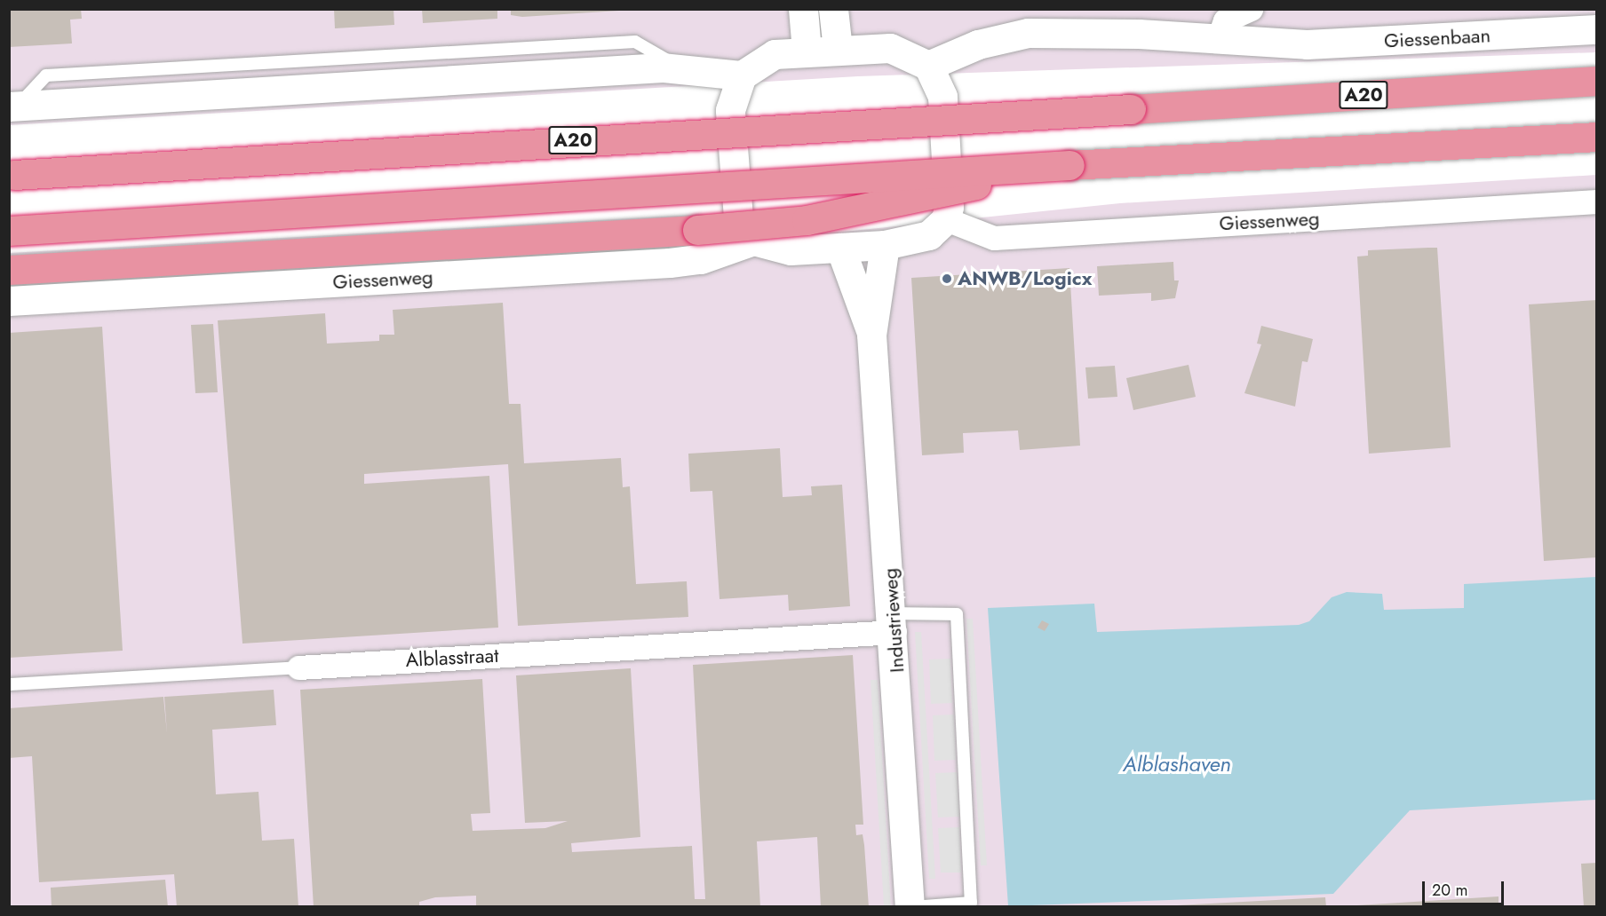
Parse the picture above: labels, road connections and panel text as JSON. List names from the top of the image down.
{
  "streets": {
    "highway": ["A20"],
    "street": [
      "Giessenbaan",
      "Giessenweg",
      "Industrieweg",
      "Alblasstraat"
    ]
  },
  "crossings": [
    ["Industrieweg", "Alblasstraat"]
  ],
  "water": ["Alblashaven"],
  "places": ["ANWB/Logicx"],
  "scale_bar": "20 m"
}
